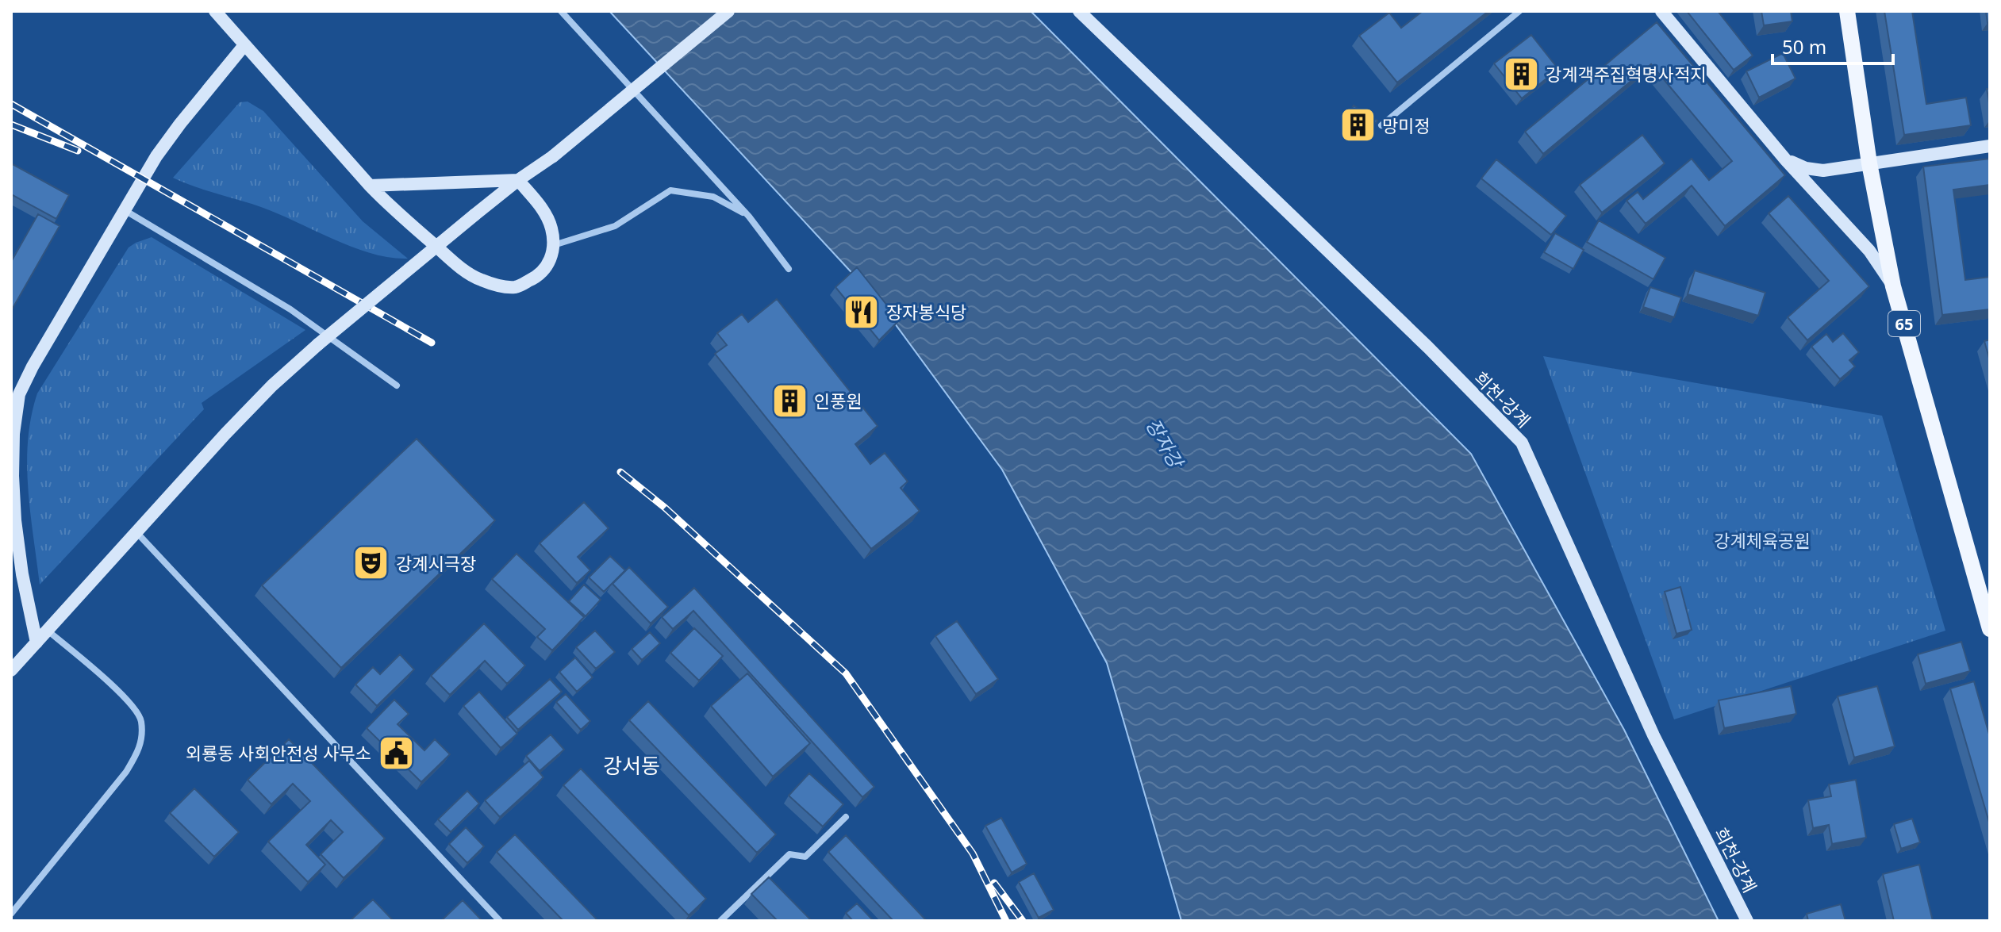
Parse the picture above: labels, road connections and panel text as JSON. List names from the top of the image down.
{
  "streets": {
    "main road": ["65", "희천-강계"]
  },
  "districts": ["강서동"],
  "water": ["장자강"],
  "parks": ["강계체육공원"],
  "places": {
    "building": ["강계객주집혁명사적지", "망미정", "인풍원"],
    "restaurant": ["장자봉식당"],
    "theatre": ["강계시극장"],
    "public building": ["외룡동 사회안전성 사무소"]
  },
  "scale_bar": "50 m"
}
